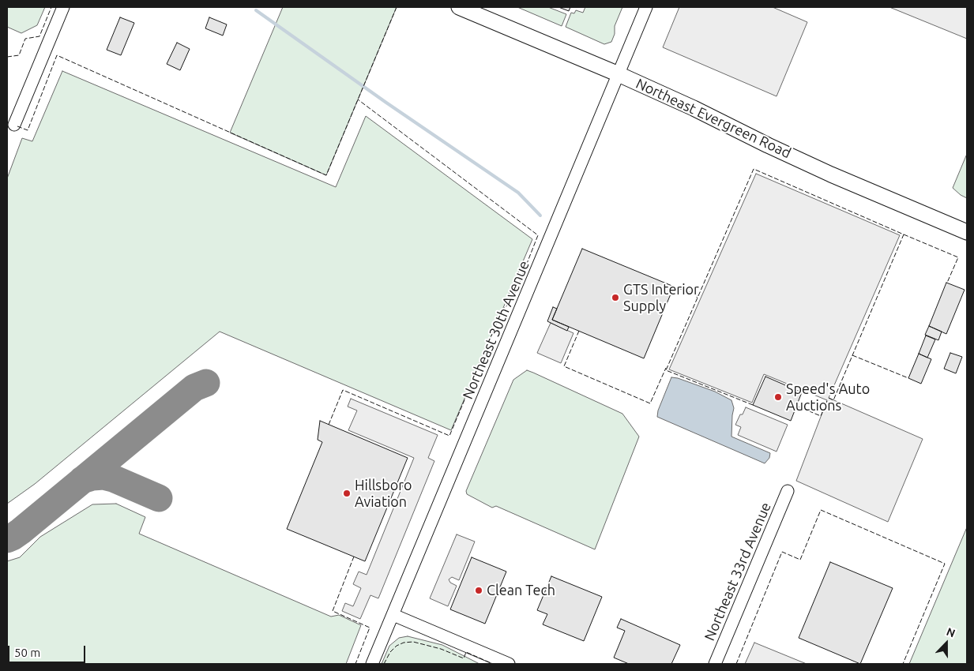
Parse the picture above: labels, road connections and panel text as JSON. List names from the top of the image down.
{
  "streets": {
    "main road": ["Northeast Evergreen Road"],
    "street": ["Northeast 30th Avenue", "Northeast 33rd Avenue"]
  },
  "crossings": [
    ["Northeast Evergreen Road", "Northeast 30th Avenue"]
  ],
  "places": [
    "GTS Interior Supply",
    "Speed's Auto Auctions",
    "Hillsboro Aviation",
    "Clean Tech"
  ],
  "scale_bar": "50 m",
  "north": "top"
}
